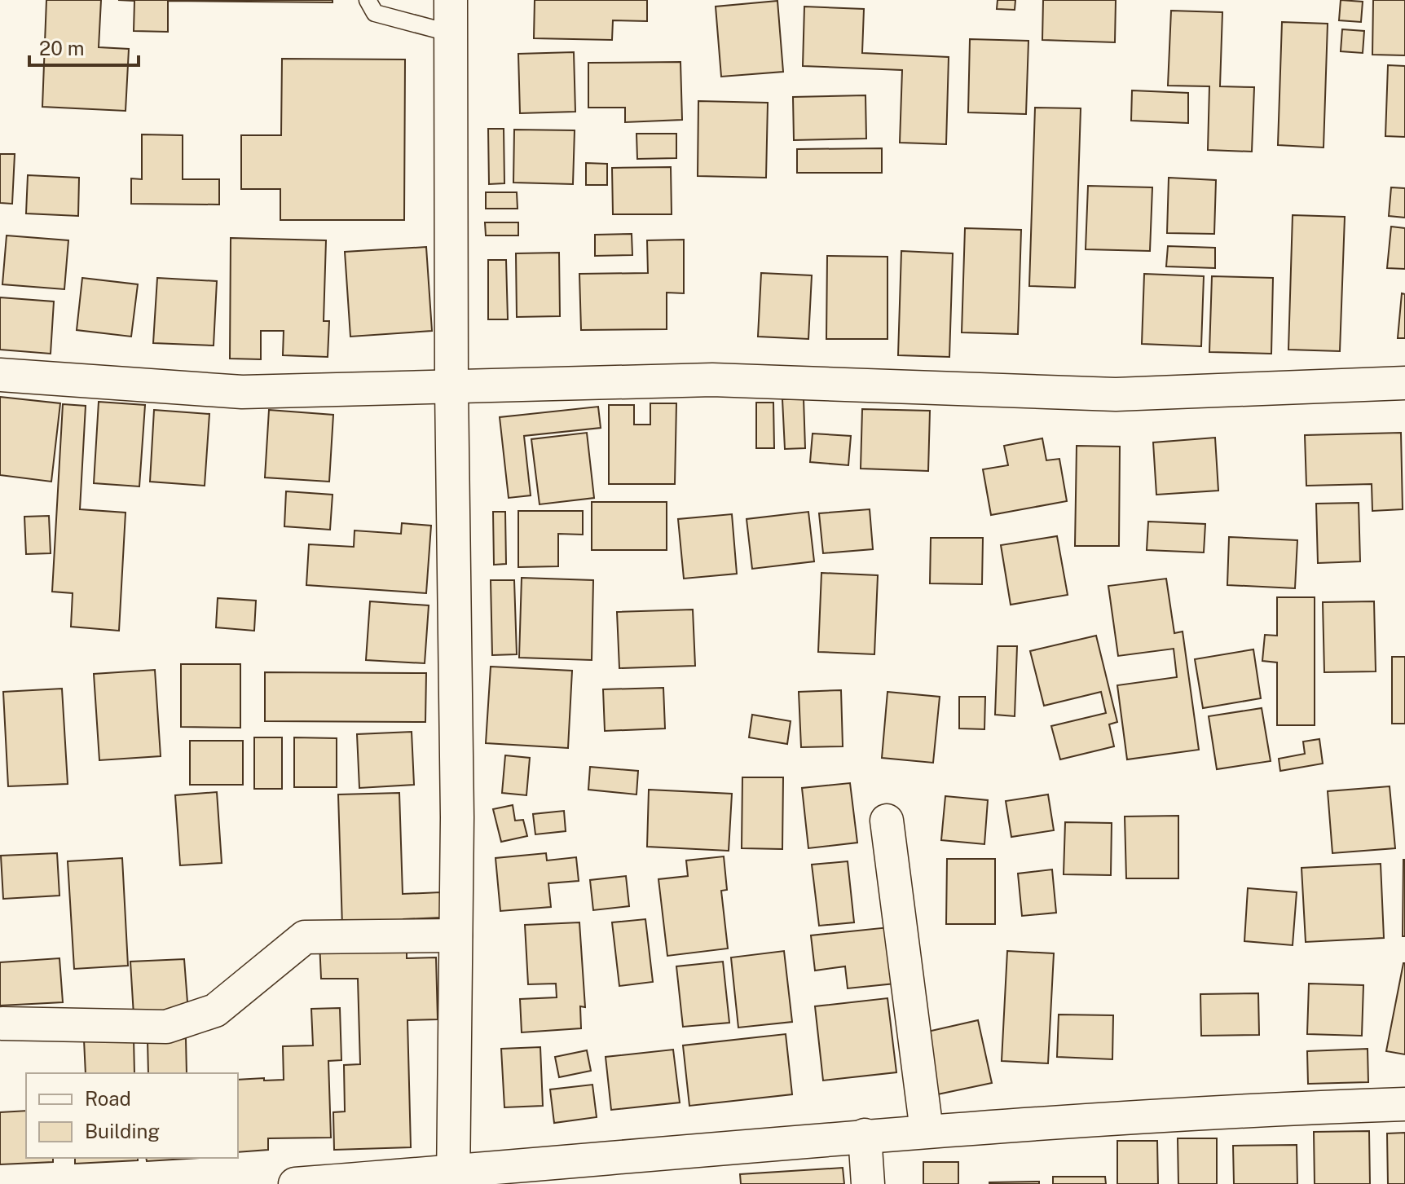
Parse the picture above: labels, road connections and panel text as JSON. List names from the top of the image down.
{
  "legend": ["Road", "Building"],
  "scale_bar": "20 m"
}
